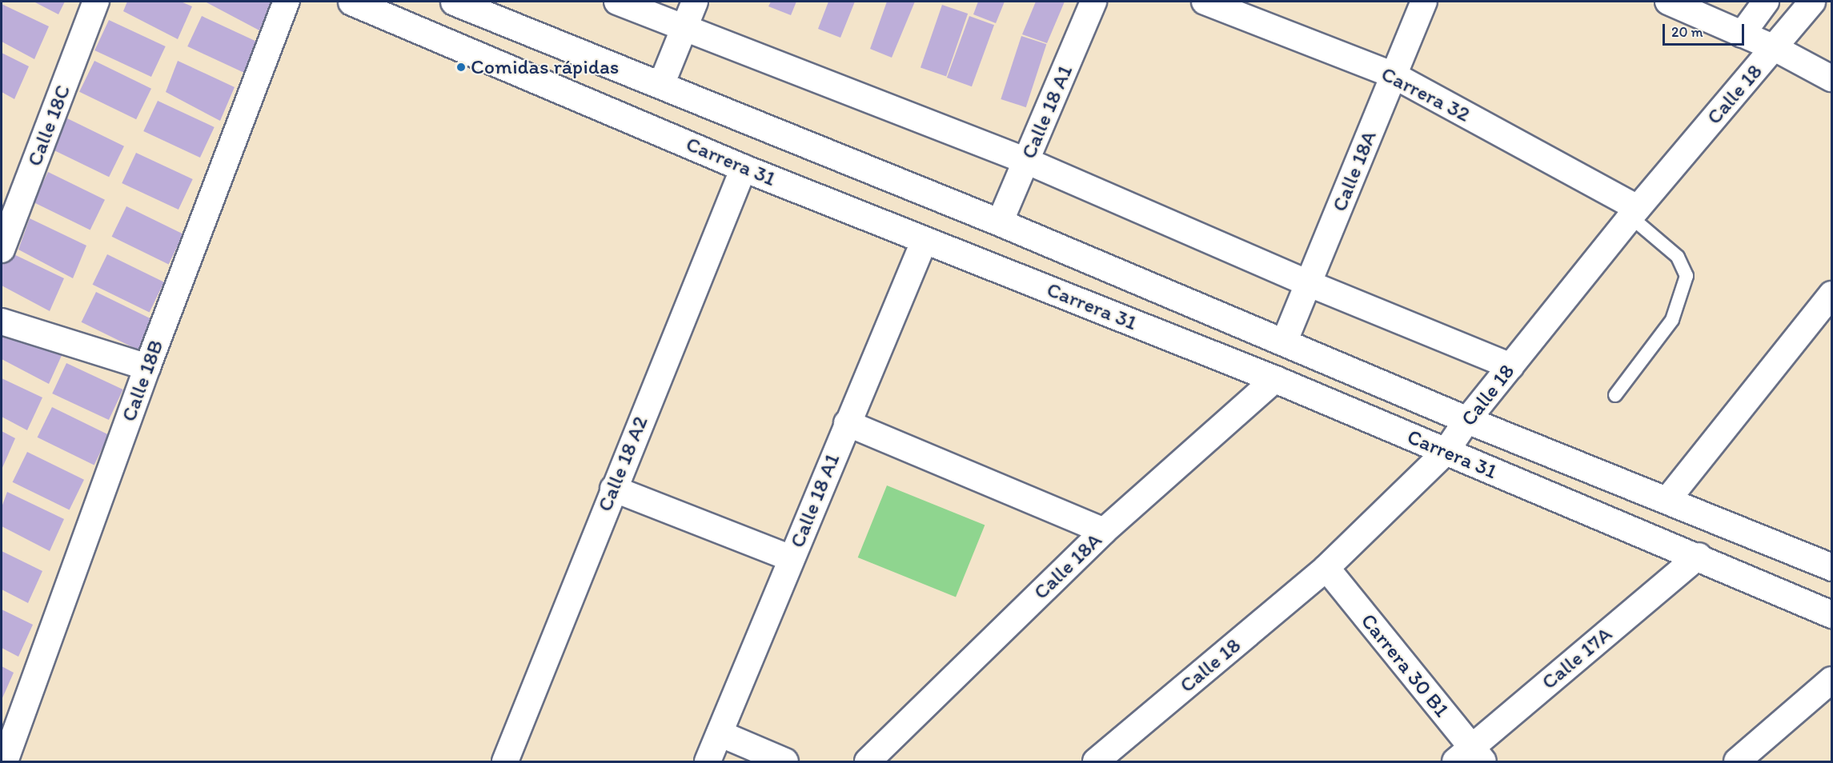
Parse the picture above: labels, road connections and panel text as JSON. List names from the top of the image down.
{
  "streets": {
    "main road": ["Carrera 31"],
    "street": [
      "Carrera 32",
      "Calle 18",
      "Calle 18 A1",
      "Calle 18C",
      "Calle 18A",
      "Calle 18B",
      "Calle 18 A2",
      "Calle 17A",
      "Carrera 30 B1"
    ]
  },
  "crossings": [
    ["Carrera 32", "Calle 18"],
    ["Carrera 32", "Calle 18A"],
    ["Calle 18", "Carrera 31"],
    ["Calle 18", "Carrera 30 B1"],
    ["Calle 18 A1", "Carrera 31"],
    ["Carrera 31", "Calle 18A"],
    ["Carrera 31", "Calle 18 A2"],
    ["Carrera 31", "Calle 17A"],
    ["Calle 17A", "Carrera 30 B1"]
  ],
  "places": ["Comidas rápidas"],
  "scale_bar": "20 m"
}
